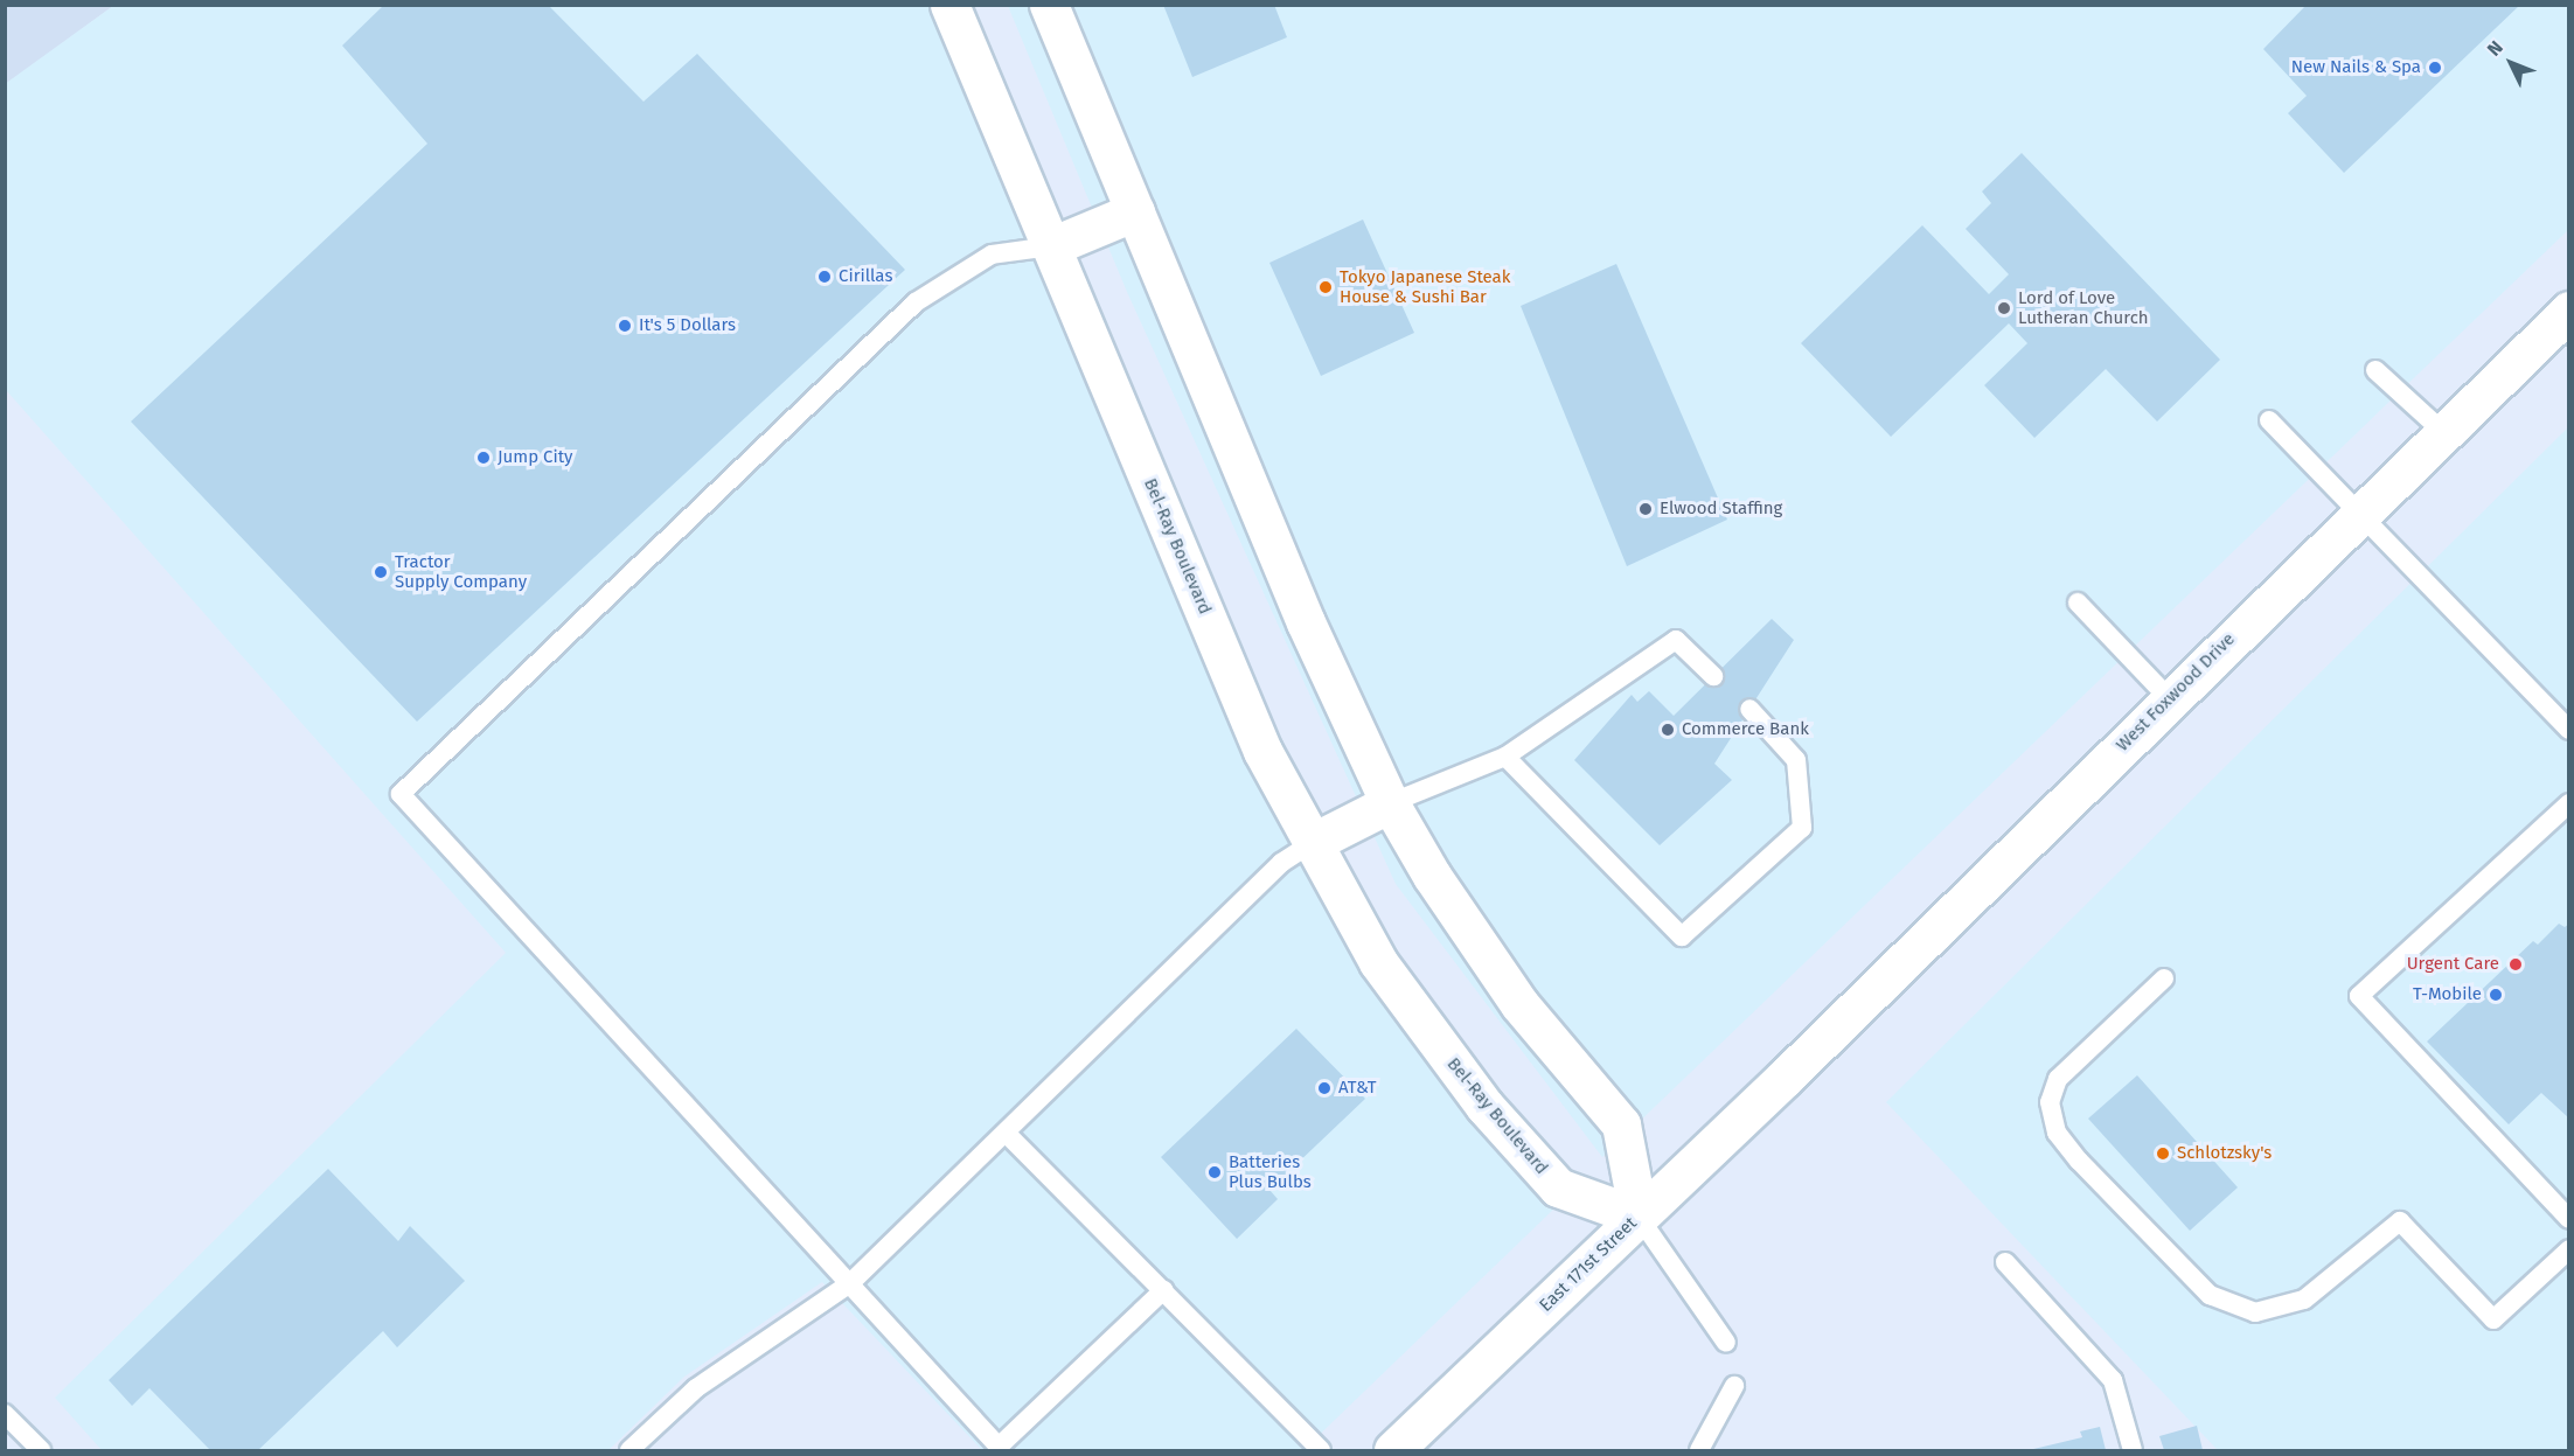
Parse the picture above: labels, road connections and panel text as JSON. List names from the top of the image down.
{
  "streets": {
    "street": ["Bel-Ray Boulevard", "West Foxwood Drive", "East 171st Street"]
  },
  "crossings": [
    ["Bel-Ray Boulevard", "East 171st Street"],
    ["West Foxwood Drive", "East 171st Street"]
  ],
  "places": [
    "New Nails & Spa",
    "Cirillas",
    "Tokyo Japanese Steak House & Sushi Bar",
    "Lord of Love Lutheran Church",
    "It's 5 Dollars",
    "Jump City",
    "Elwood Staffing",
    "Tractor Supply Company",
    "Commerce Bank",
    "Urgent Care",
    "T-Mobile",
    "AT&T",
    "Schlotzsky's",
    "Batteries Plus Bulbs"
  ],
  "north": "top left"
}
